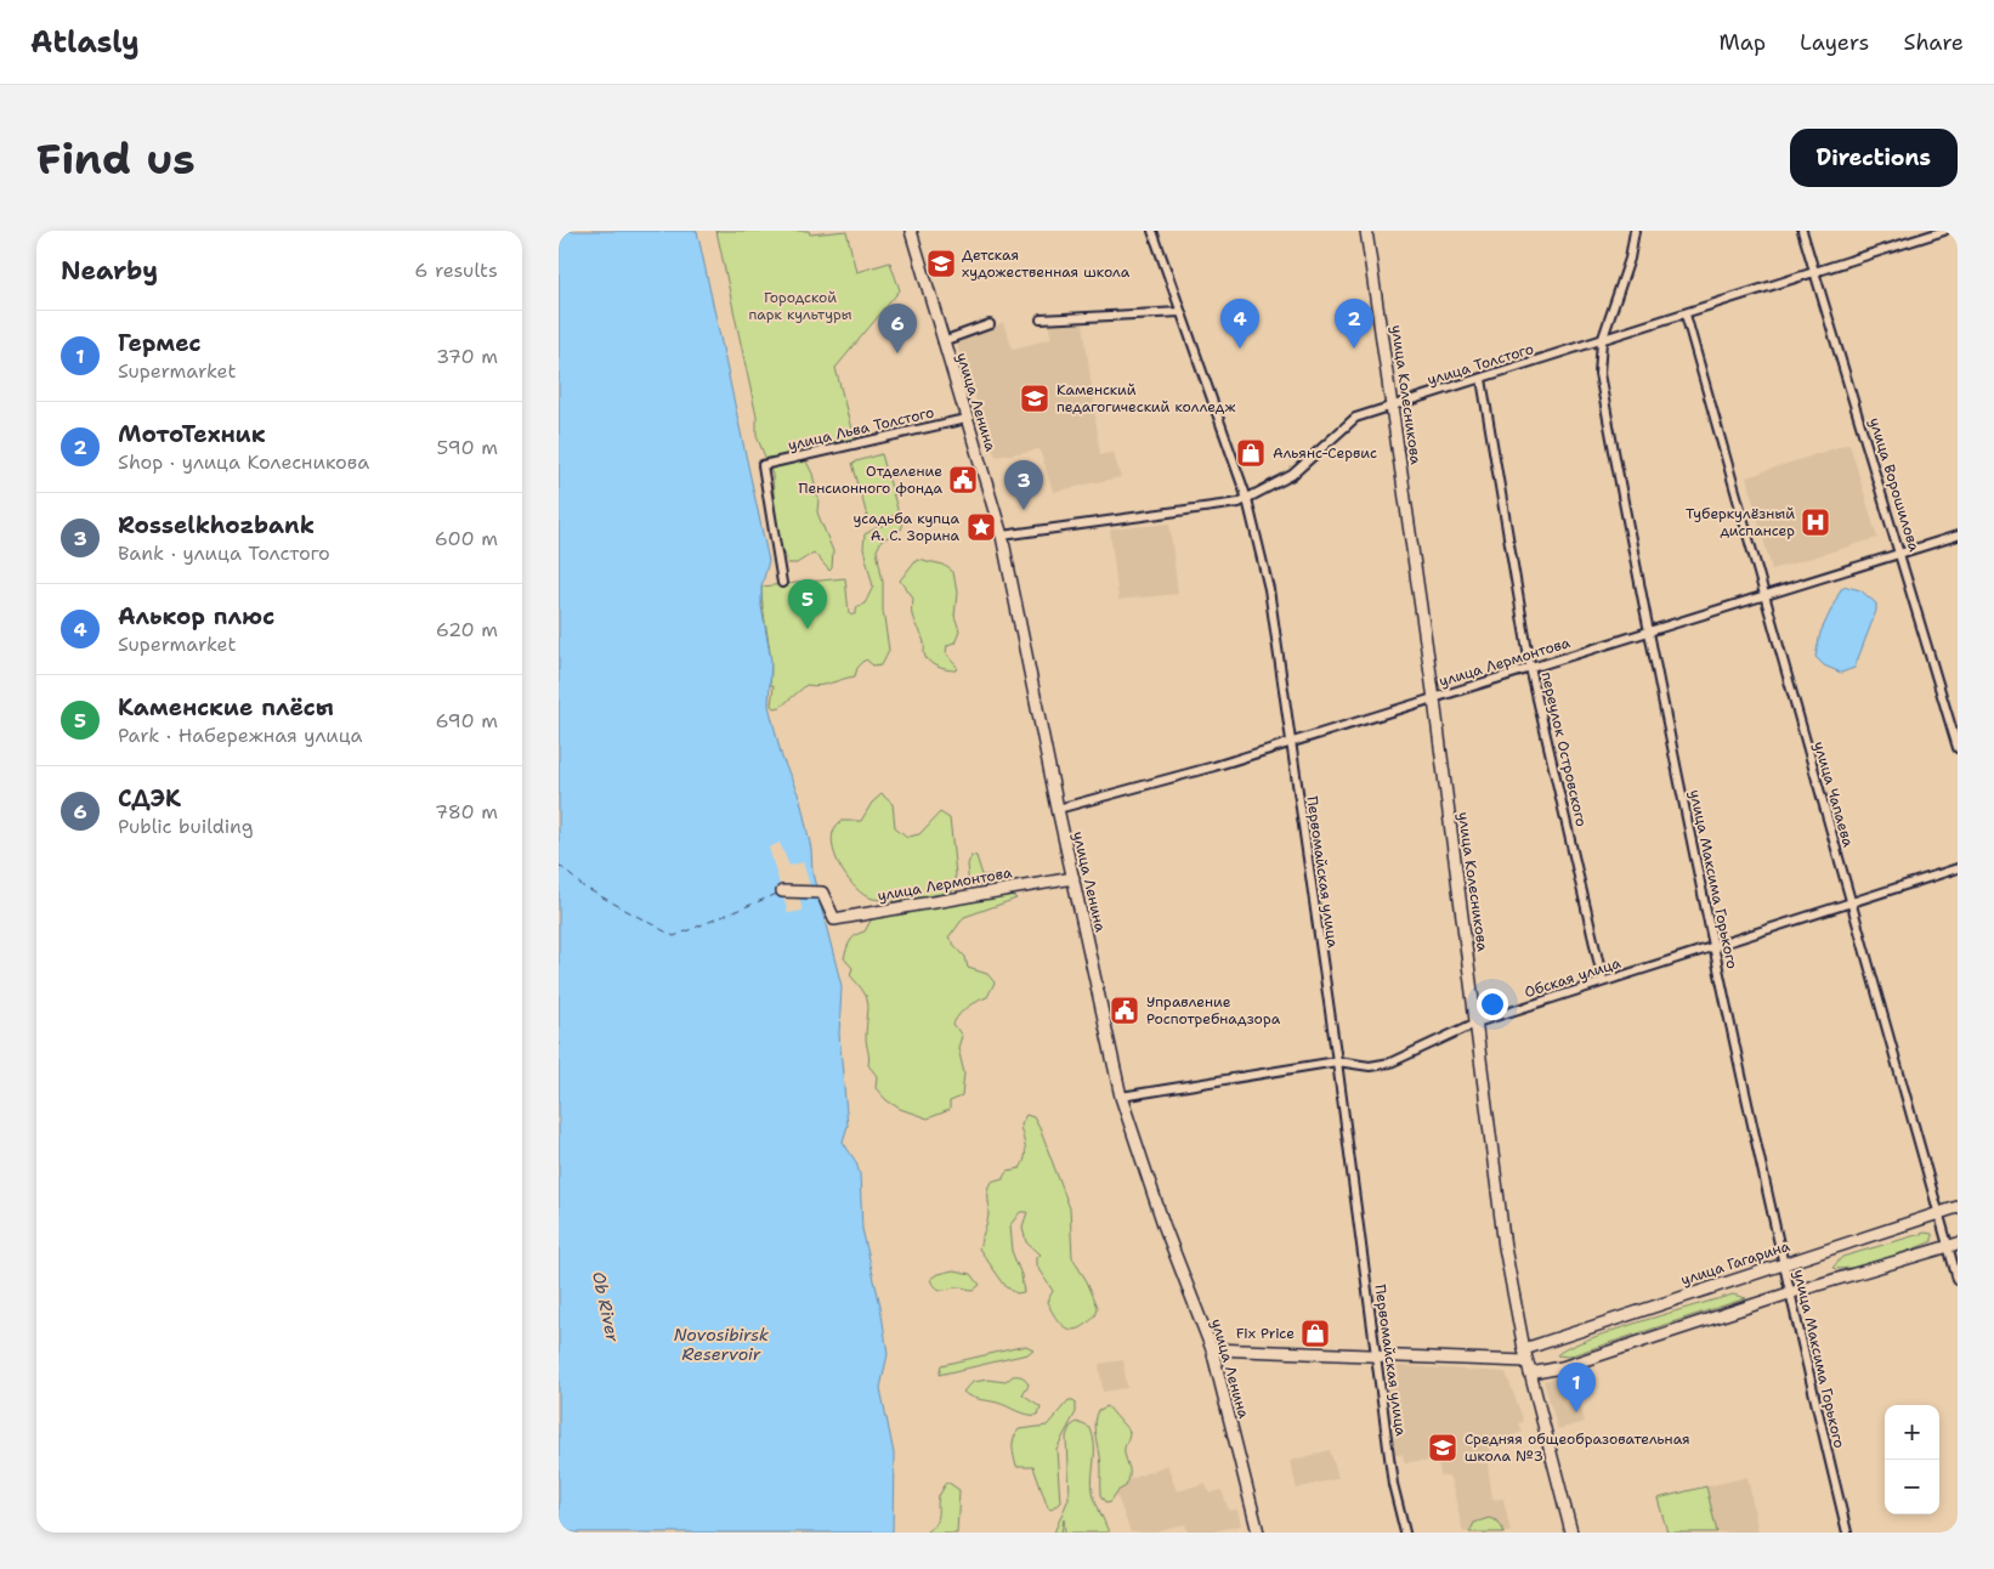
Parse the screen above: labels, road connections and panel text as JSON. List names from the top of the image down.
{
  "streets": {
    "street": [
      "улица Толстого",
      "улица Колесникова",
      "улица Ленина",
      "улица Льва Толстого",
      "улица Ворошилова",
      "улица Лермонтова",
      "переулок Островского",
      "улица Чапаева",
      "Первомайская улица",
      "улица Максима Горького",
      "Обская улица",
      "улица Гагарина"
    ]
  },
  "crossings": [
    ["улица Толстого", "улица Колесникова"],
    ["улица Толстого", "улица Ленина"],
    ["улица Толстого", "улица Ворошилова"],
    ["улица Толстого", "переулок Островского"],
    ["улица Толстого", "улица Чапаева"],
    ["улица Толстого", "Первомайская улица"],
    ["улица Толстого", "улица Максима Горького"],
    ["улица Колесникова", "улица Лермонтова"],
    ["улица Колесникова", "Обская улица"],
    ["улица Колесникова", "улица Гагарина"],
    ["улица Ленина", "улица Льва Толстого"],
    ["улица Ленина", "улица Лермонтова"],
    ["улица Ленина", "Обская улица"],
    ["улица Ворошилова", "улица Лермонтова"],
    ["улица Лермонтова", "переулок Островского"],
    ["улица Лермонтова", "улица Чапаева"],
    ["улица Лермонтова", "Первомайская улица"],
    ["улица Лермонтова", "улица Максима Горького"],
    ["переулок Островского", "Обская улица"],
    ["улица Чапаева", "Обская улица"],
    ["улица Чапаева", "улица Гагарина"],
    ["Первомайская улица", "Обская улица"],
    ["улица Максима Горького", "Обская улица"],
    ["улица Максима Горького", "улица Гагарина"]
  ],
  "water": ["Ob River", "Novosibirsk Reservoir"],
  "parks": ["Городской парк культуры"],
  "places": {
    "school or university": ["Детская художественная школа", "Каменский педагогический колледж", "Средняя общеобразовательная школа №3"],
    "shop": ["Альянс-Сервис", "Fix Price"],
    "public building": ["Отделение Пенсионного фонда", "Управление Роспотребнадзора"],
    "hospital": ["Туберкулёзный диспансер"],
    "place": ["усадьба купца А. С. Зорина"]
  },
  "page": {
    "header": "Atlasly",
    "nav": ["Map", "Layers", "Share"],
    "buttons": "Directions",
    "title": "Find us",
    "heading": ["Nearby", "6 results"],
    "pins": [
      "2",
      "4",
      "6",
      "3",
      "5",
      "1"
    ],
    "list": [
      {
        "mark": "1",
        "name": "Гермес",
        "note": "Supermarket",
        "value": "370 m"
      },
      {
        "mark": "2",
        "name": "МотоТехник",
        "note": "Shop · улица Колесникова",
        "value": "590 m"
      },
      {
        "mark": "3",
        "name": "Rosselkhozbank",
        "note": "Bank · улица Толстого",
        "value": "600 m"
      },
      {
        "mark": "4",
        "name": "Алькор плюс",
        "note": "Supermarket",
        "value": "620 m"
      },
      {
        "mark": "5",
        "name": "Каменские плёсы",
        "note": "Park · Набережная улица",
        "value": "690 m"
      },
      {
        "mark": "6",
        "name": "СДЭК",
        "note": "Public building",
        "value": "780 m"
      }
    ],
    "map_buttons": ["+", "−"]
  }
}
